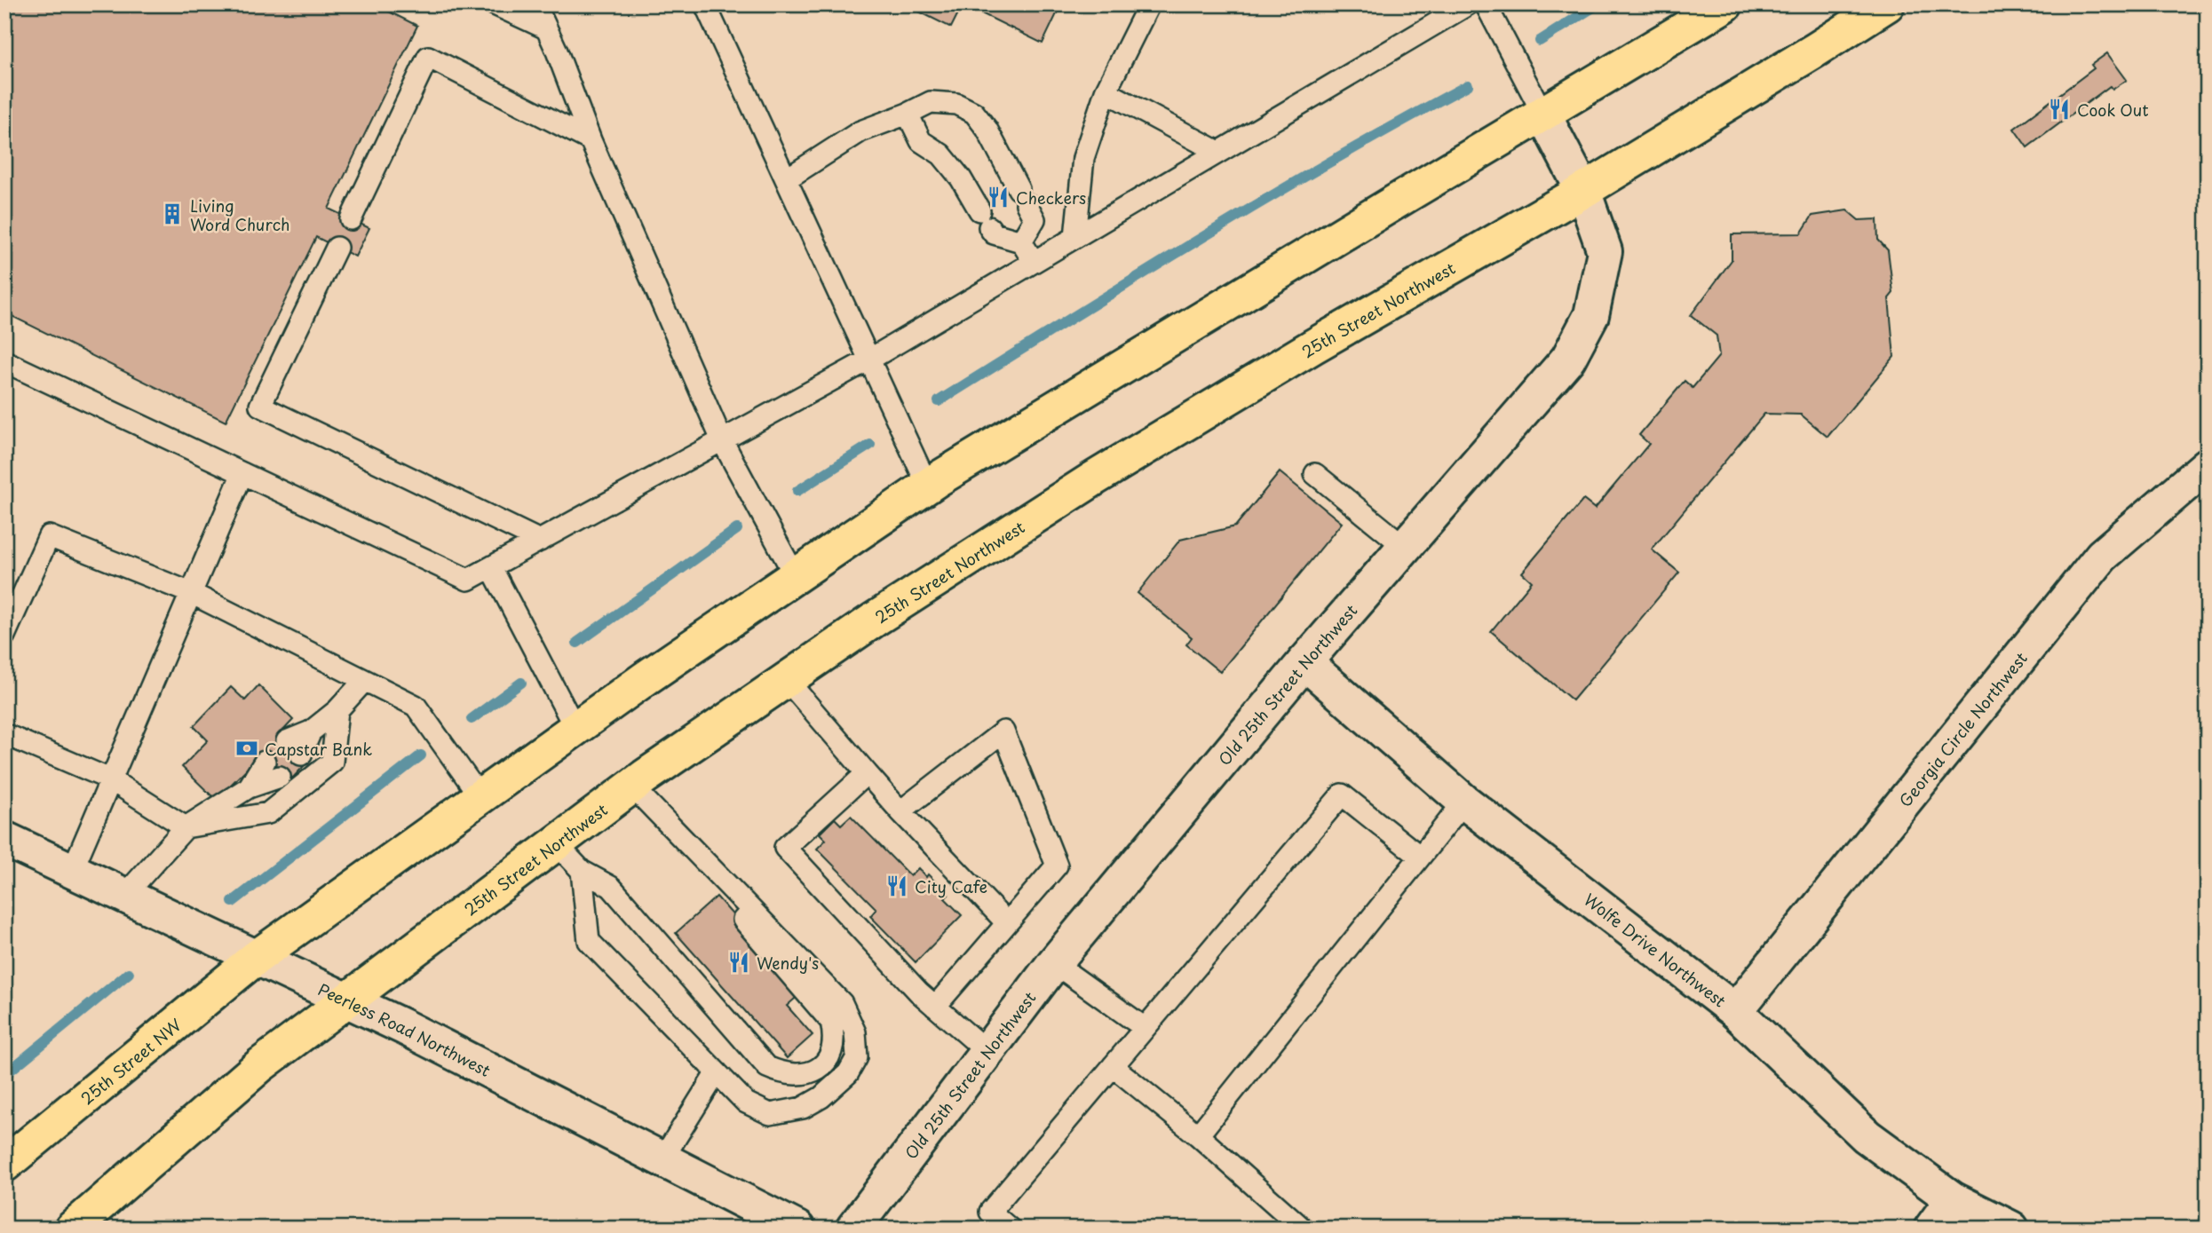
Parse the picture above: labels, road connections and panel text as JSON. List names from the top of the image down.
{
  "streets": {
    "highway": ["25th Street Northwest", "25th Street NW"],
    "street": [
      "Old 25th Street Northwest",
      "Georgia Circle Northwest",
      "Wolfe Drive Northwest",
      "Peerless Road Northwest"
    ]
  },
  "crossings": [
    ["25th Street Northwest", "Old 25th Street Northwest"],
    ["25th Street Northwest", "Peerless Road Northwest"],
    ["Old 25th Street Northwest", "Wolfe Drive Northwest"],
    ["Georgia Circle Northwest", "Wolfe Drive Northwest"],
    ["Peerless Road Northwest", "25th Street NW"]
  ],
  "places": {
    "restaurant": [
      "Cook Out",
      "Checkers",
      "City Cafe",
      "Wendy's"
    ],
    "building": ["Living Word Church"],
    "bank": ["Capstar Bank"]
  }
}
